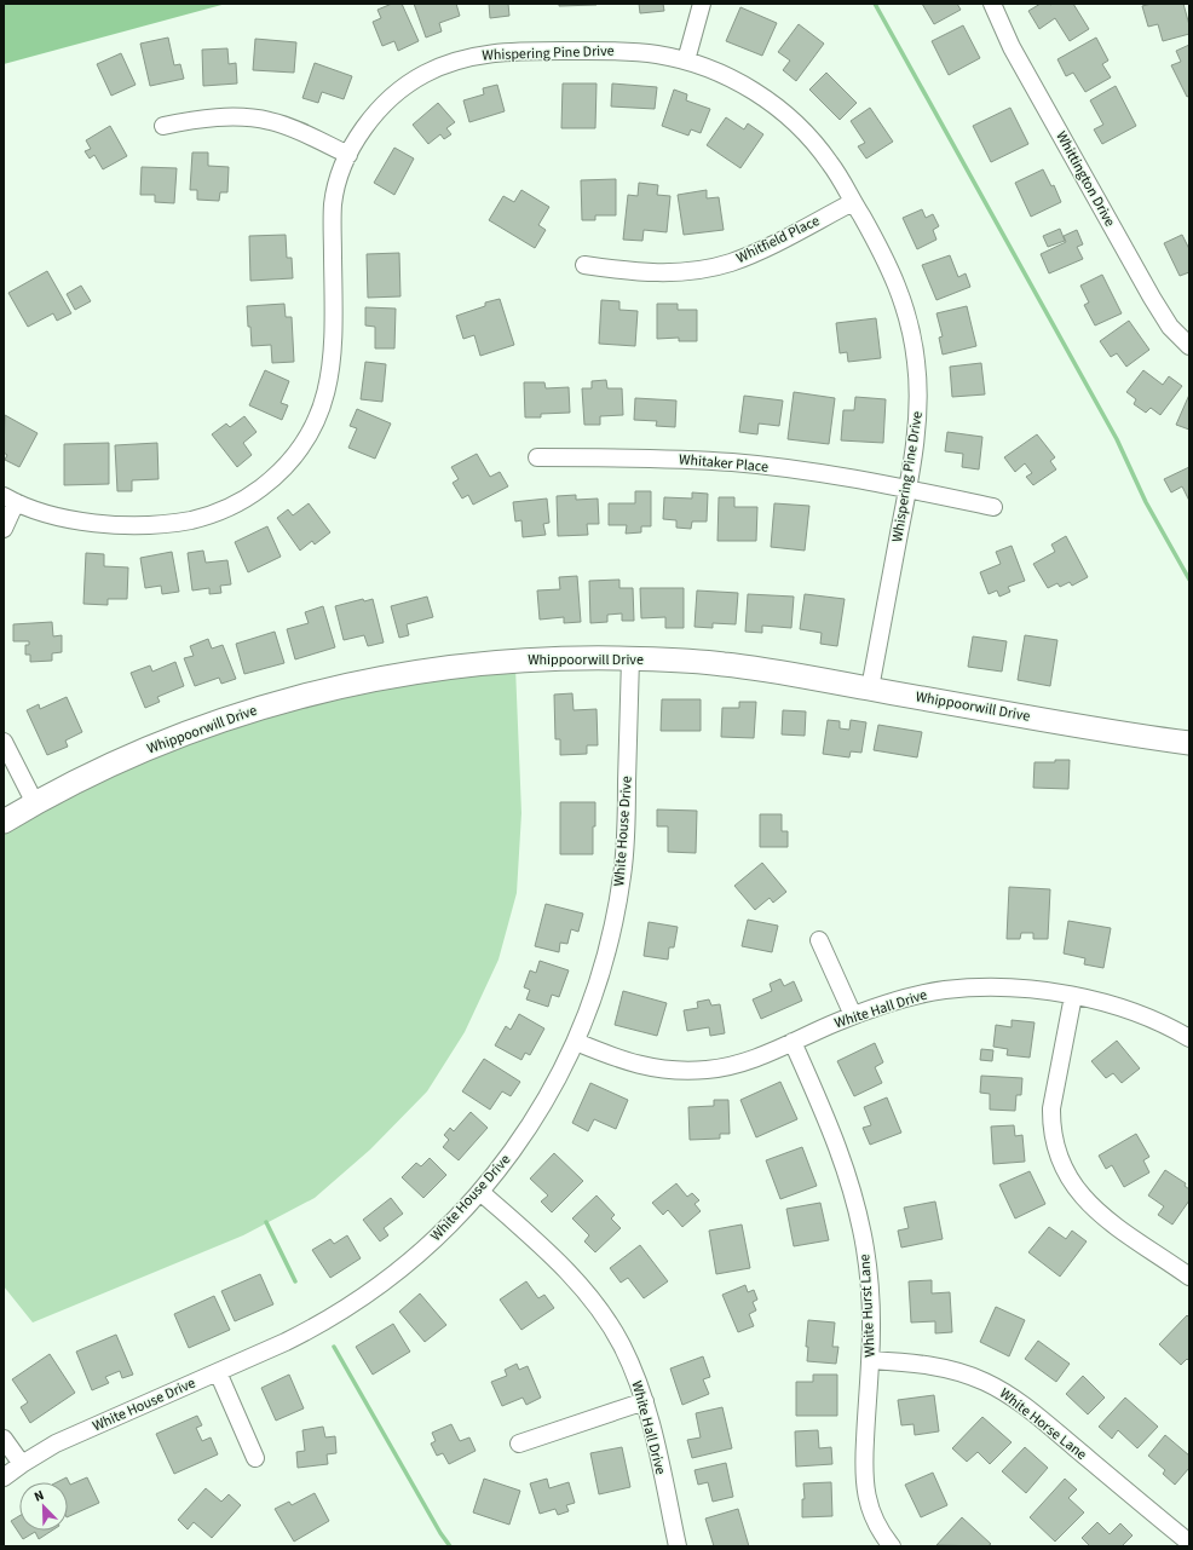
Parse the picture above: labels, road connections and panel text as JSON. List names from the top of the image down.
{
  "streets": {
    "street": [
      "Whispering Pine Drive",
      "Whittington Drive",
      "Whitfield Place",
      "Whitaker Place",
      "Whippoorwill Drive",
      "White House Drive",
      "White Hall Drive",
      "White Hurst Lane",
      "White Horse Lane"
    ]
  },
  "crossings": [
    ["Whispering Pine Drive", "Whitfield Place"],
    ["Whispering Pine Drive", "Whitaker Place"],
    ["Whispering Pine Drive", "Whippoorwill Drive"],
    ["Whippoorwill Drive", "White House Drive"],
    ["White House Drive", "White Hall Drive"],
    ["White Hall Drive", "White Hurst Lane"],
    ["White Hurst Lane", "White Horse Lane"]
  ],
  "north": "top left"
}
